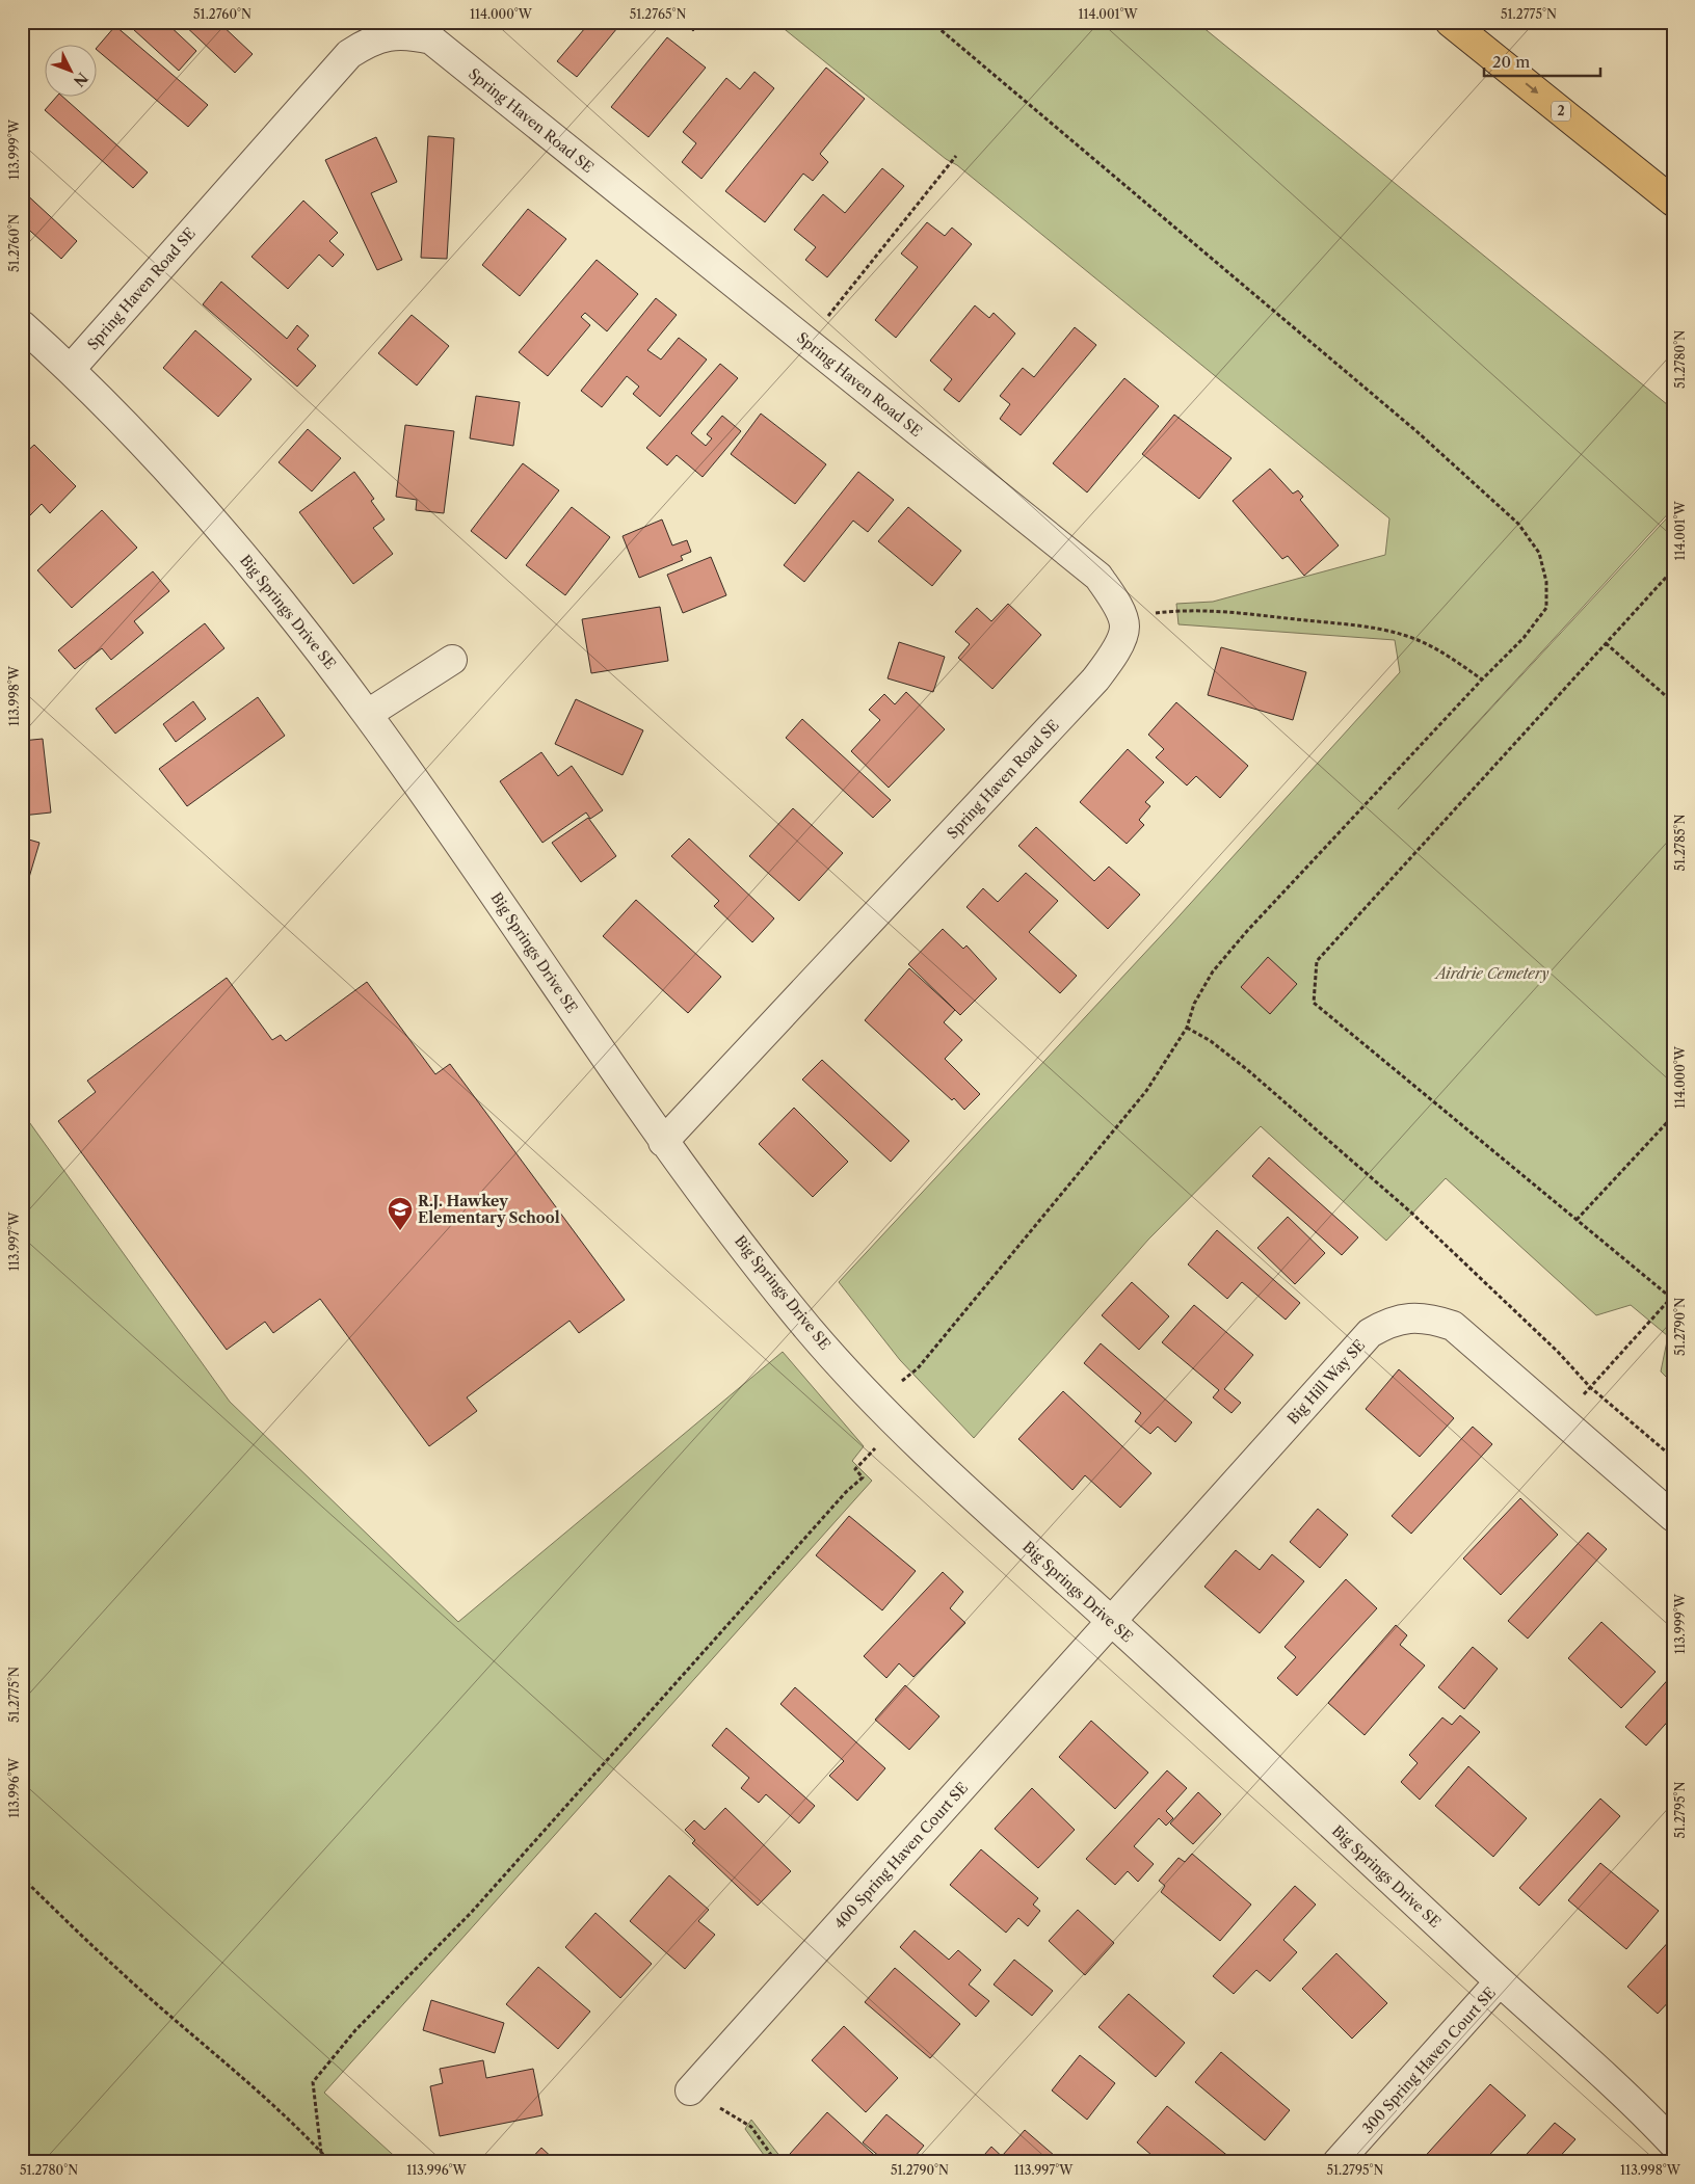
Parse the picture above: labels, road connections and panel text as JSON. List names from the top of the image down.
{
  "streets": {
    "highway": ["2"],
    "street": [
      "Spring Haven Road SE",
      "Big Springs Drive SE",
      "Big Hill Way SE",
      "400 Spring Haven Court SE",
      "300 Spring Haven Court SE"
    ]
  },
  "crossings": [
    ["Spring Haven Road SE", "Big Springs Drive SE"],
    ["Big Springs Drive SE", "Big Hill Way SE"],
    ["Big Springs Drive SE", "400 Spring Haven Court SE"],
    ["Big Springs Drive SE", "300 Spring Haven Court SE"],
    ["Big Hill Way SE", "400 Spring Haven Court SE"]
  ],
  "parks": ["Airdrie Cemetery"],
  "places": {
    "school or university": ["R.J. Hawkey Elementary School"]
  },
  "scale_bar": "20 m",
  "north": "bottom right",
  "coordinates": [
    "51.2760°N",
    "114.000°W",
    "51.2765°N",
    "114.001°W",
    "51.2775°N",
    "113.999°W",
    "51.2780°N",
    "113.998°W",
    "51.2785°N",
    "113.997°W",
    "51.2790°N",
    "113.996°W",
    "51.2795°N"
  ]
}
